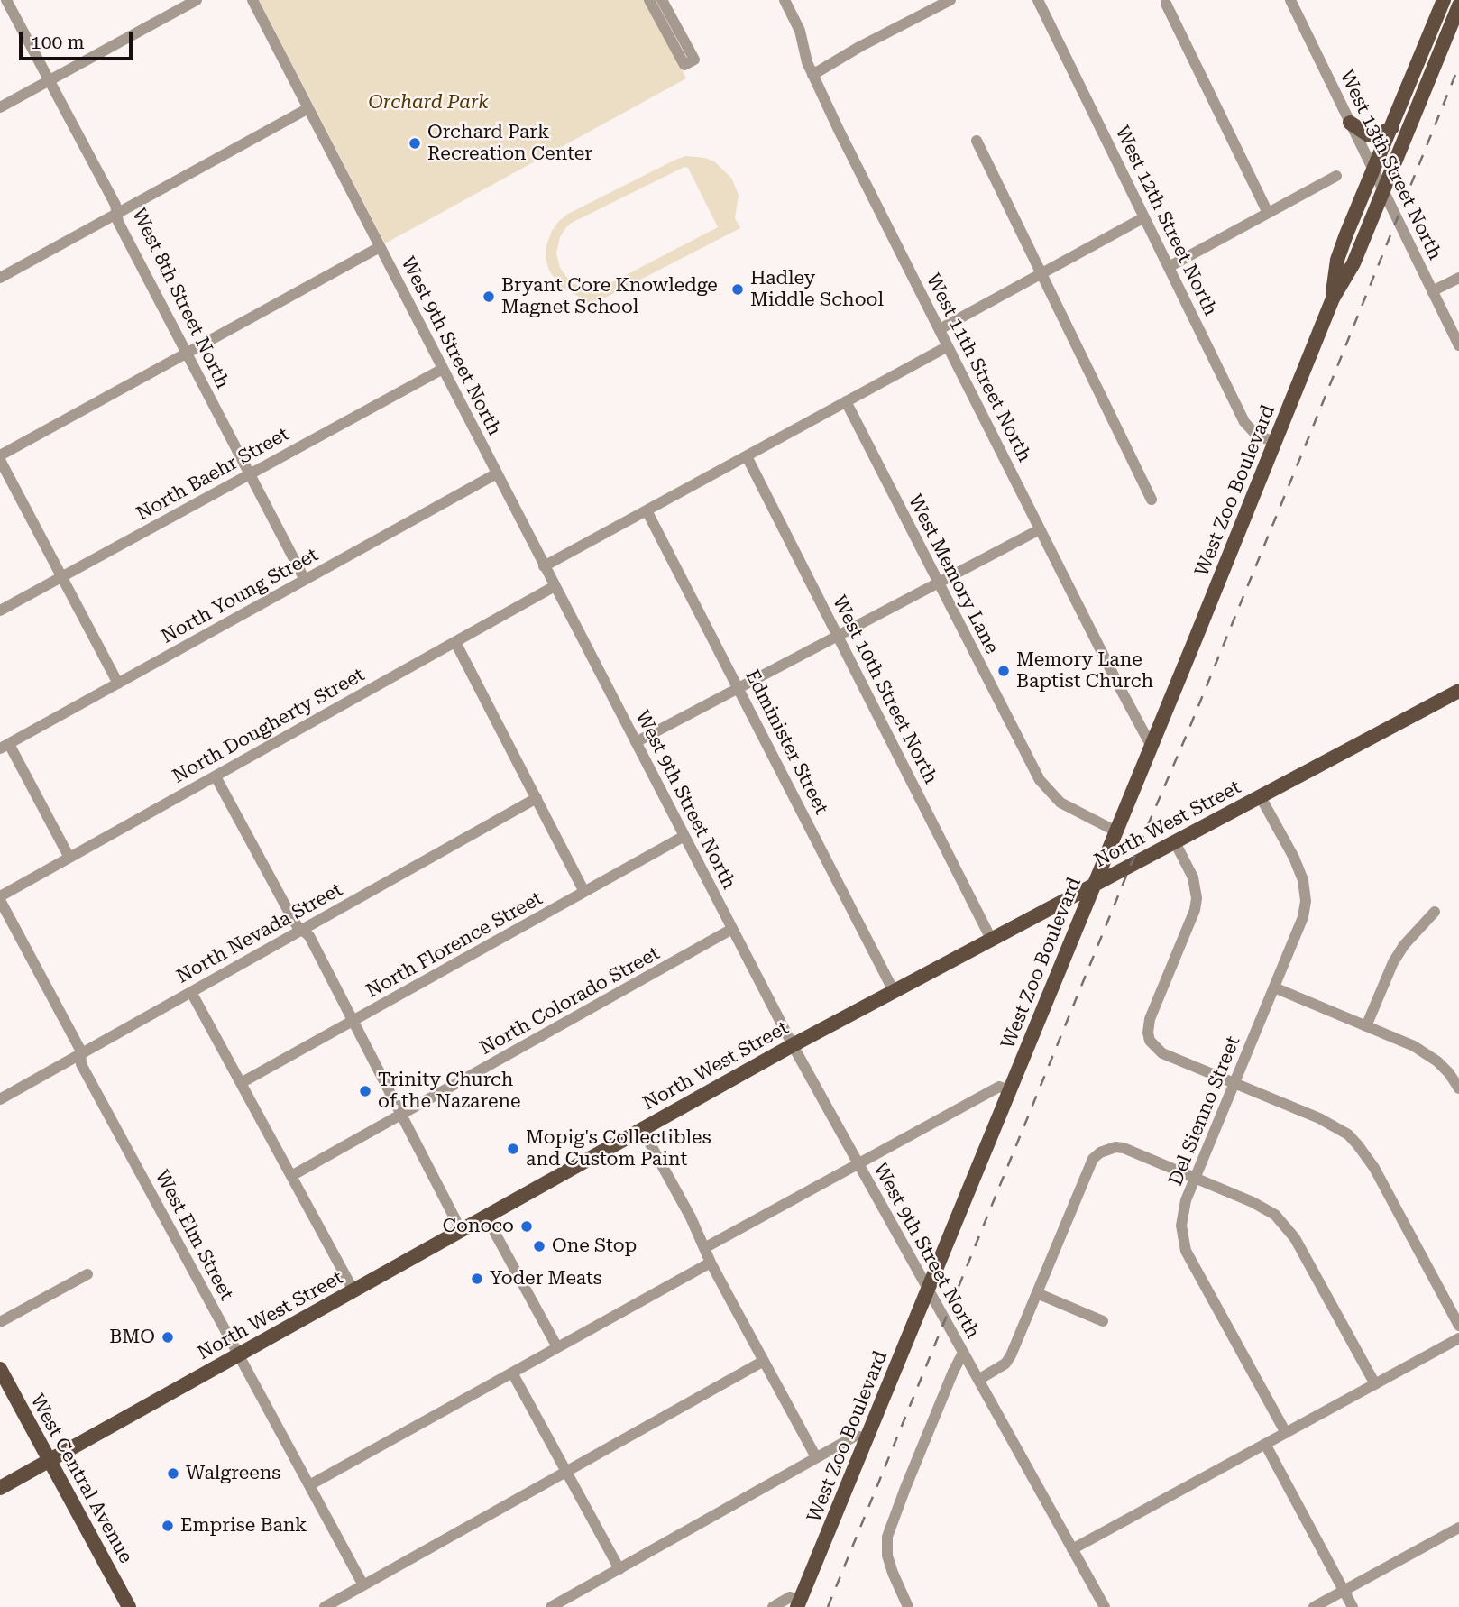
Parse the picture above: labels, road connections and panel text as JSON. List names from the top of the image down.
{
  "streets": {
    "main road": ["West Zoo Boulevard", "North West Street", "West Central Avenue"],
    "street": [
      "West 13th Street North",
      "West 12th Street North",
      "West 8th Street North",
      "West 9th Street North",
      "West 11th Street North",
      "North Baehr Street",
      "West Memory Lane",
      "North Young Street",
      "West 10th Street North",
      "North Dougherty Street",
      "Edminister Street",
      "North Nevada Street",
      "North Florence Street",
      "North Colorado Street",
      "Del Sienno Street",
      "West Elm Street"
    ]
  },
  "crossings": [
    ["West 13th Street North", "West Zoo Boulevard"],
    ["West 12th Street North", "West Zoo Boulevard"],
    ["West 8th Street North", "North Baehr Street"],
    ["West 8th Street North", "North Young Street"],
    ["West 9th Street North", "North Baehr Street"],
    ["West 9th Street North", "West Zoo Boulevard"],
    ["West 9th Street North", "North Young Street"],
    ["West 9th Street North", "North Dougherty Street"],
    ["West 9th Street North", "North West Street"],
    ["West 9th Street North", "North Florence Street"],
    ["West 9th Street North", "North Colorado Street"],
    ["West 11th Street North", "West Zoo Boulevard"],
    ["West Zoo Boulevard", "West Memory Lane"],
    ["West Zoo Boulevard", "North West Street"],
    ["West 10th Street North", "North West Street"],
    ["North Dougherty Street", "West Elm Street"],
    ["Edminister Street", "North West Street"],
    ["North West Street", "Del Sienno Street"],
    ["North West Street", "West Elm Street"],
    ["North West Street", "West Central Avenue"],
    ["North Nevada Street", "West Elm Street"]
  ],
  "parks": ["Orchard Park"],
  "places": [
    "Orchard Park Recreation Center",
    "Hadley Middle School",
    "Bryant Core Knowledge Magnet School",
    "Memory Lane Baptist Church",
    "Trinity Church of the Nazarene",
    "Mopig's Collectibles and Custom Paint",
    "Conoco",
    "One Stop",
    "Yoder Meats",
    "BMO",
    "Walgreens",
    "Emprise Bank"
  ],
  "scale_bar": "100 m"
}
